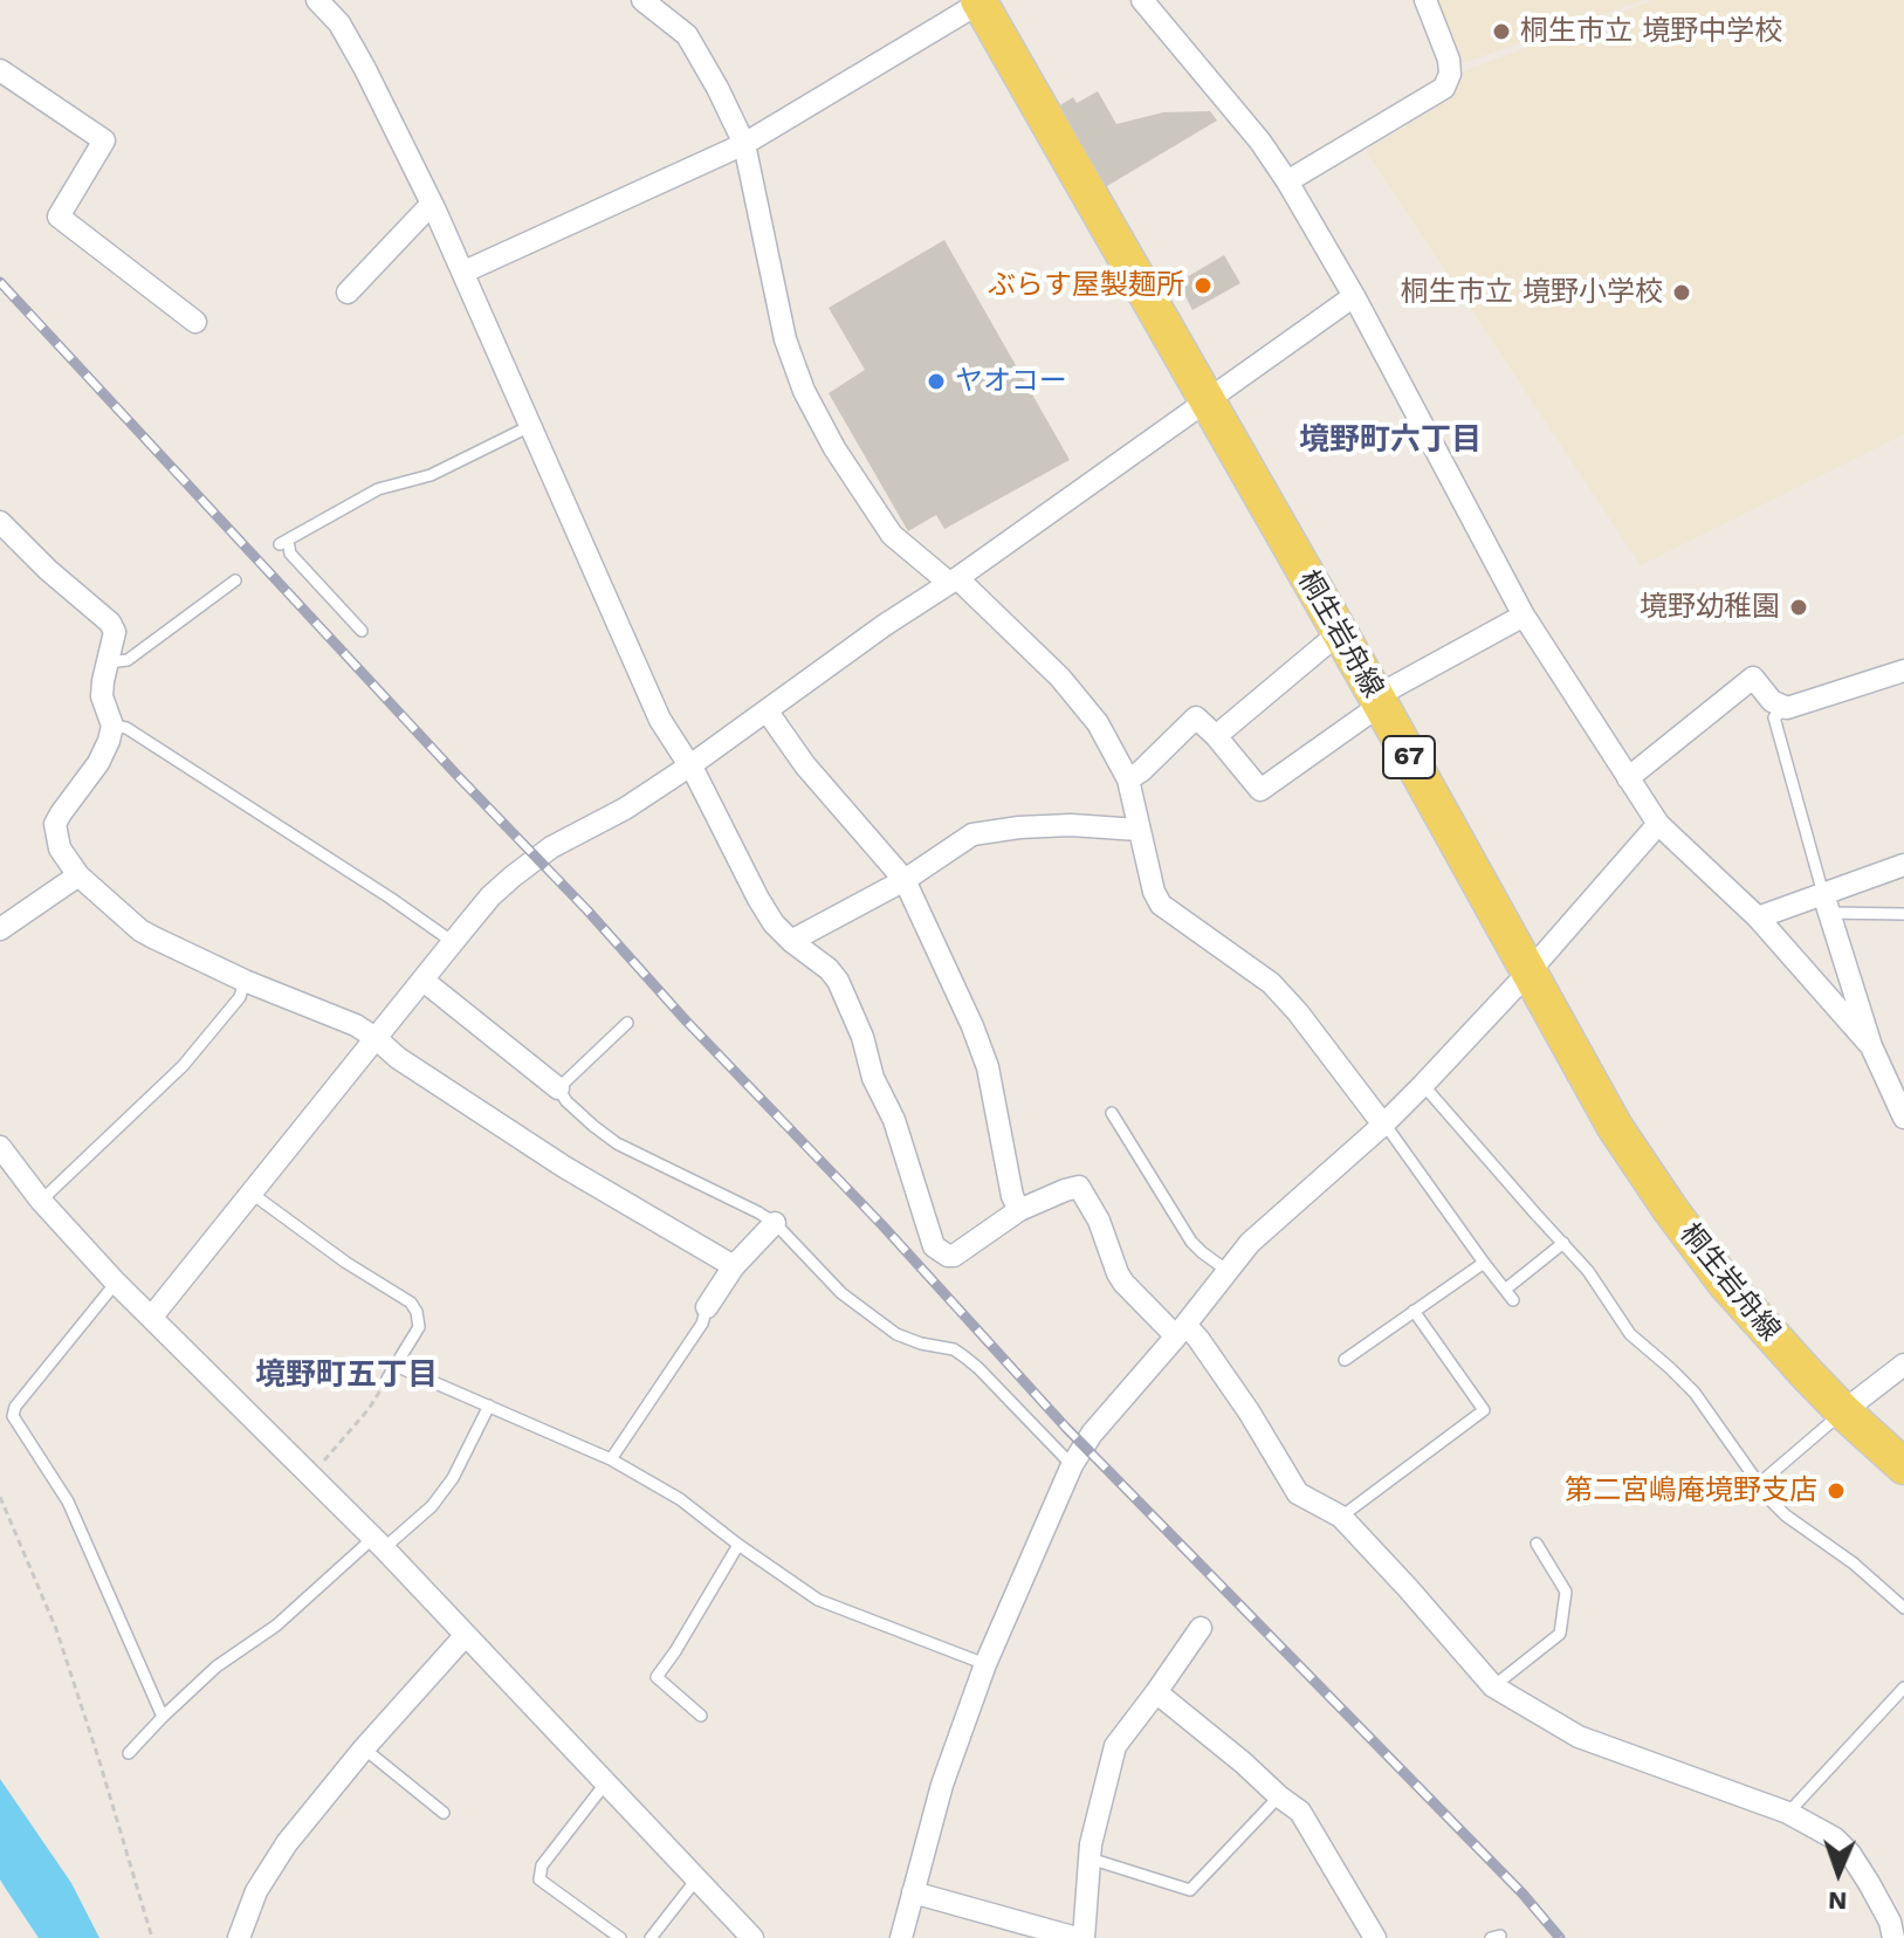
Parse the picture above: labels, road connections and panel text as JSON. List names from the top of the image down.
{
  "streets": {
    "main road": ["桐生岩舟線", "67"]
  },
  "districts": ["境野町六丁目", "境野町五丁目"],
  "places": [
    "桐生市立 境野中学校",
    "ぶらす屋製麺所",
    "桐生市立 境野小学校",
    "ヤオコー",
    "境野幼稚園",
    "第二宮嶋庵境野支店"
  ],
  "north": "bottom"
}
